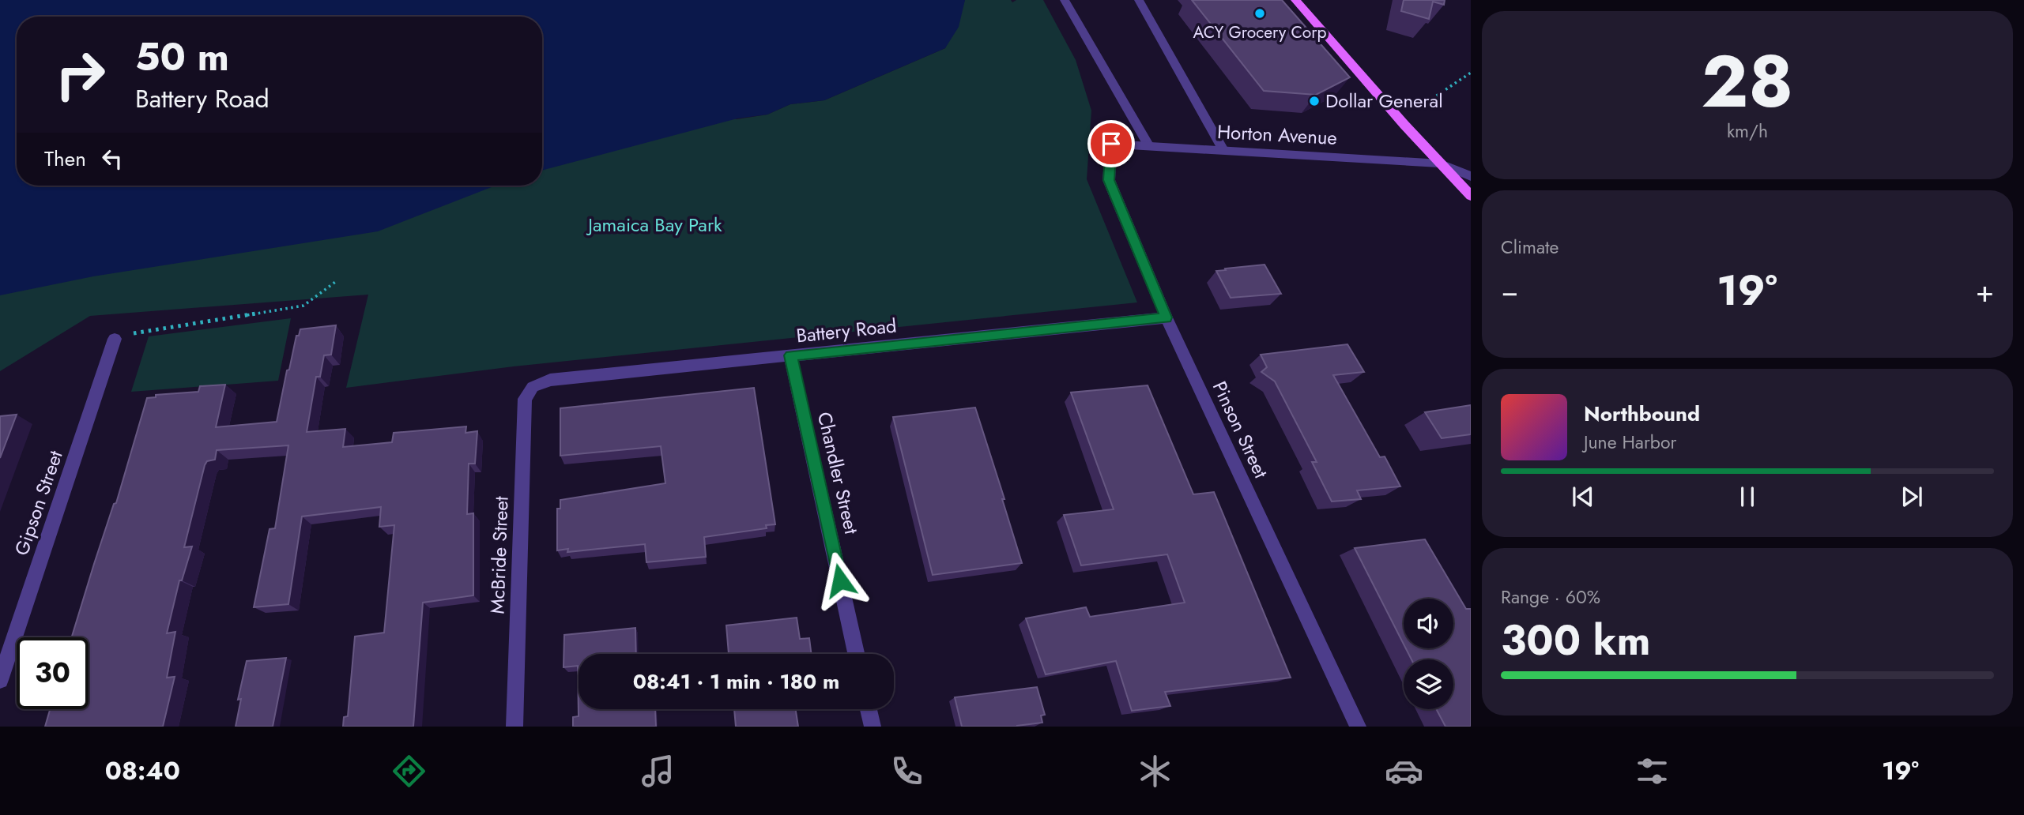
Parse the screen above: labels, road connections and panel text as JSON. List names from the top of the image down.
{
  "streets": {
    "street": [
      "Horton Avenue",
      "Battery Road",
      "Pinson Street",
      "Chandler Street",
      "Gipson Street",
      "McBride Street"
    ]
  },
  "crossings": [
    ["Horton Avenue", "Pinson Street"],
    ["Battery Road", "Pinson Street"],
    ["Battery Road", "Chandler Street"],
    ["Battery Road", "McBride Street"]
  ],
  "parks": ["Jamaica Bay Park"],
  "places": ["ACY Grocery Corp", "Dollar General"],
  "page": {
    "tile": [
      ["28", "km/h"],
      "Climate",
      ["Range · 60%", "300 km"]
    ],
    "turn": ["50 m", "Battery Road"],
    "then": "Then",
    "heat": ["−", "19°", "+"],
    "song": ["Northbound", "June Harbor"],
    "limit": "30",
    "trip": "08:41 · 1 min · 180 m",
    "tabs": ["08:40", "19°"]
  }
}
